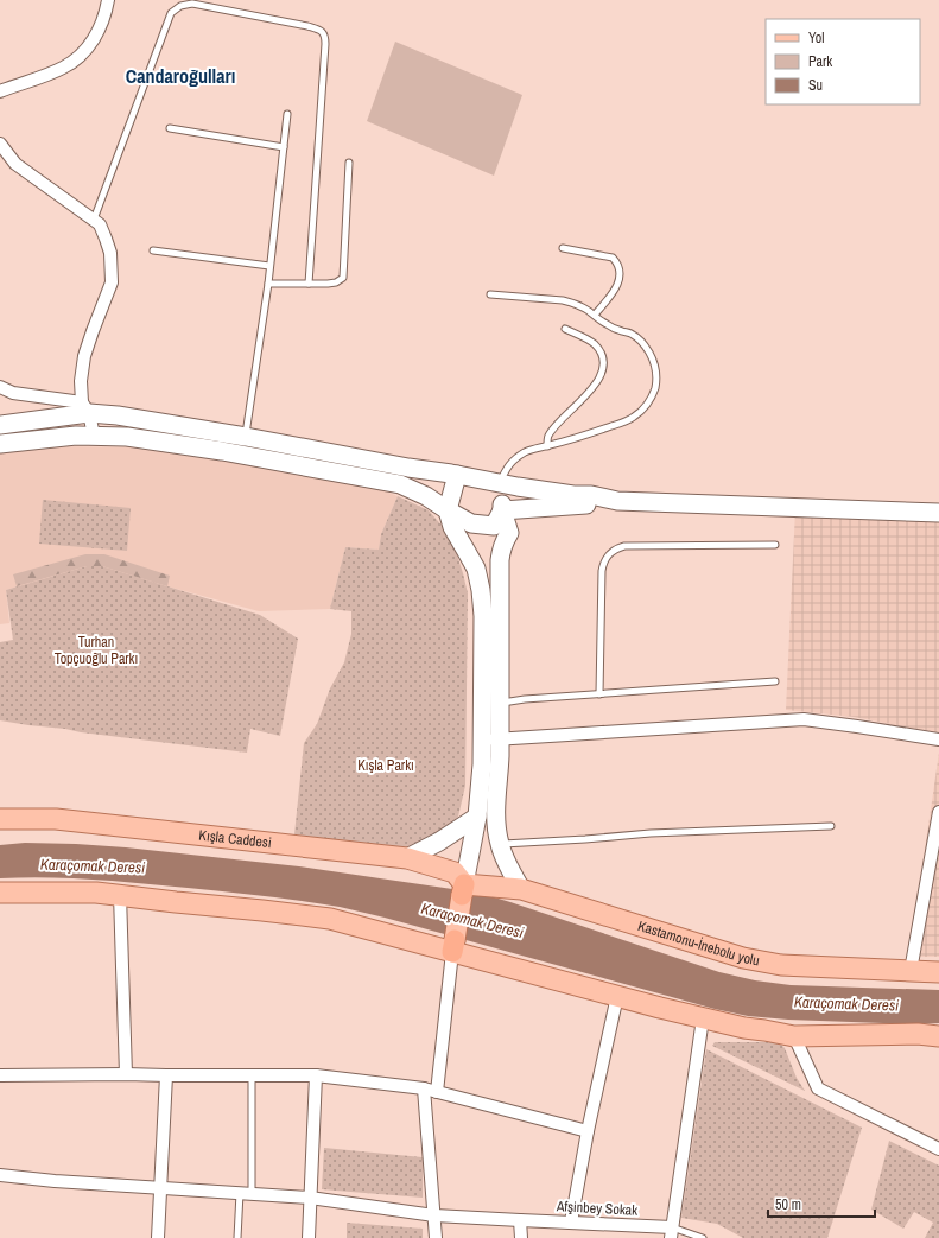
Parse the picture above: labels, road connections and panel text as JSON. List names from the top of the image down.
{
  "streets": {
    "main road": ["Kışla Caddesi", "Kastamonu-İnebolu yolu"],
    "street": ["Afşinbey Sokak"]
  },
  "crossings": [
    ["Kışla Caddesi", "Kastamonu-İnebolu yolu"]
  ],
  "districts": ["Candaroğulları"],
  "water": ["Karaçomak Deresi"],
  "parks": ["Turhan Topçuoğlu Parkı", "Kışla Parkı"],
  "legend": ["Yol", "Park", "Su"],
  "scale_bar": "50 m"
}
